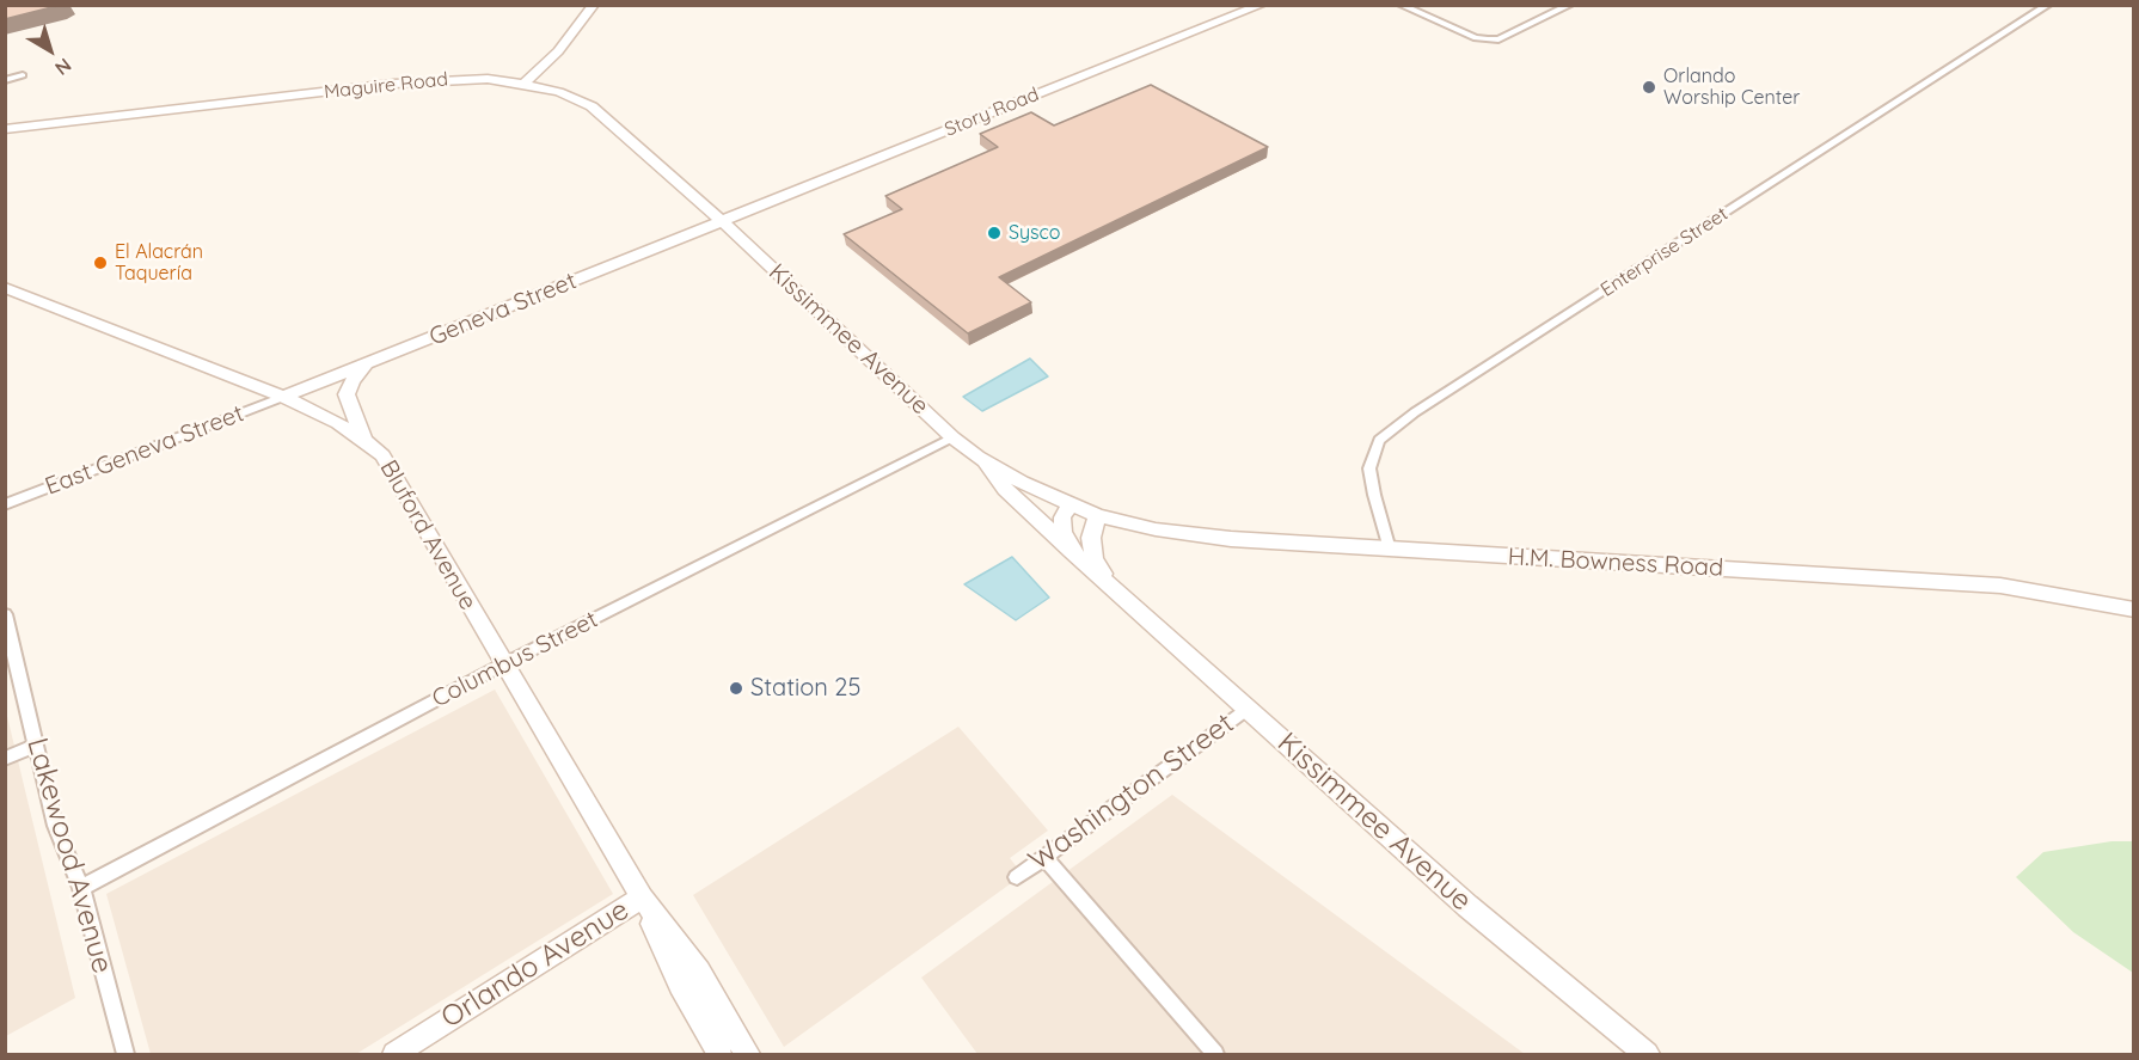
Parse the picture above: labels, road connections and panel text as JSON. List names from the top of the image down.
{
  "streets": {
    "street": [
      "Maguire Road",
      "Story Road",
      "Enterprise Street",
      "Geneva Street",
      "Kissimmee Avenue",
      "East Geneva Street",
      "Bluford Avenue",
      "H.M. Bowness Road",
      "Columbus Street",
      "Washington Street",
      "Lakewood Avenue",
      "Orlando Avenue"
    ]
  },
  "crossings": [
    ["Maguire Road", "Story Road"],
    ["Maguire Road", "Geneva Street"],
    ["Maguire Road", "Kissimmee Avenue"],
    ["Story Road", "Geneva Street"],
    ["Story Road", "Kissimmee Avenue"],
    ["Enterprise Street", "H.M. Bowness Road"],
    ["Geneva Street", "Kissimmee Avenue"],
    ["Geneva Street", "East Geneva Street"],
    ["Geneva Street", "Bluford Avenue"],
    ["Kissimmee Avenue", "H.M. Bowness Road"],
    ["Kissimmee Avenue", "Columbus Street"],
    ["Kissimmee Avenue", "Washington Street"],
    ["East Geneva Street", "Bluford Avenue"],
    ["Bluford Avenue", "Columbus Street"],
    ["Bluford Avenue", "Orlando Avenue"],
    ["Columbus Street", "Lakewood Avenue"]
  ],
  "places": [
    "Orlando Worship Center",
    "Sysco",
    "El Alacrán Taquería",
    "Station 25"
  ],
  "north": "bottom right"
}
